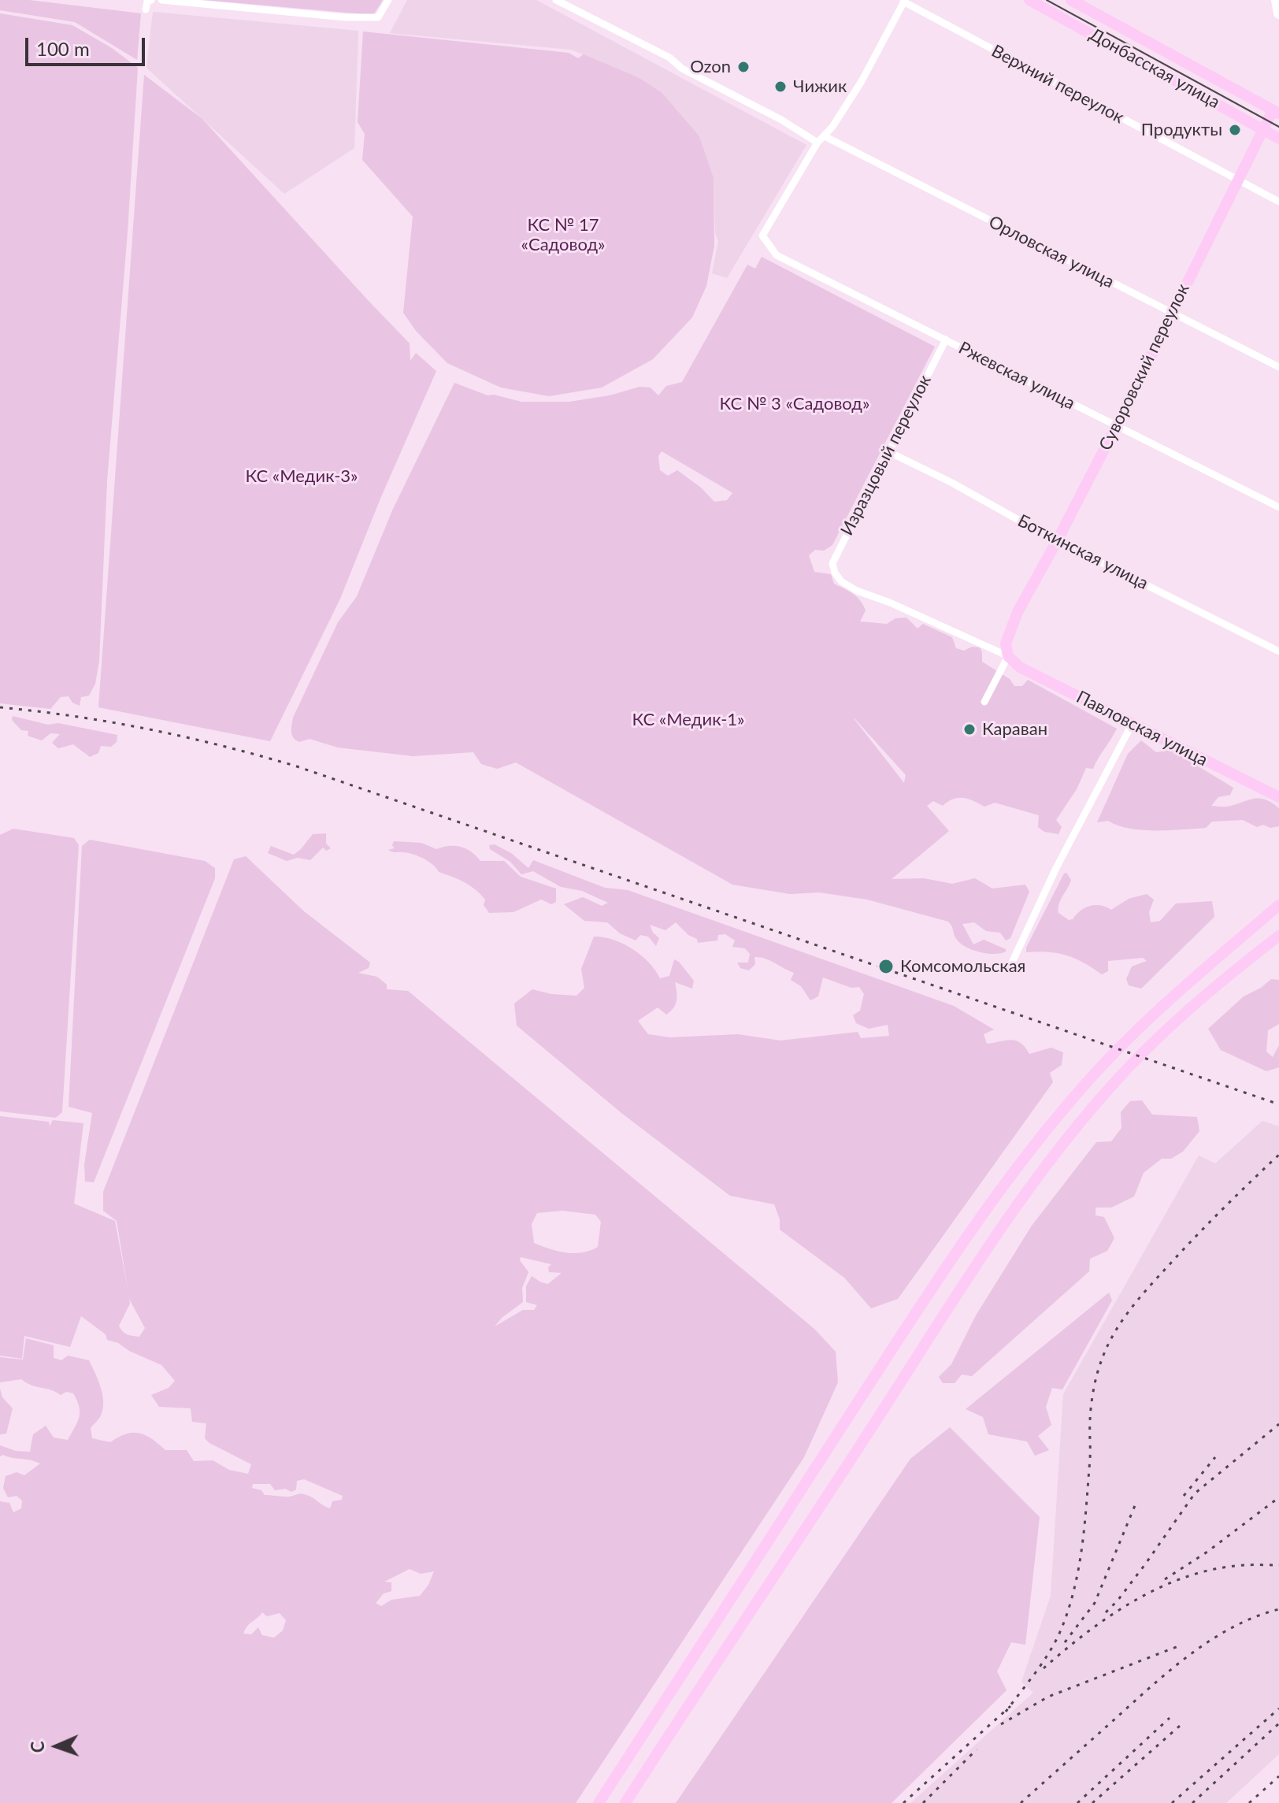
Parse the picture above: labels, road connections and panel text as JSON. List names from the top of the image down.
{
  "streets": {
    "main road": ["Донбасская улица", "Суворовский переулок", "Павловская улица"],
    "street": [
      "Верхний переулок",
      "Орловская улица",
      "Ржевская улица",
      "Изразцовый переулок",
      "Боткинская улица"
    ]
  },
  "crossings": [
    ["Донбасская улица", "Суворовский переулок"],
    ["Верхний переулок", "Суворовский переулок"],
    ["Орловская улица", "Суворовский переулок"],
    ["Суворовский переулок", "Ржевская улица"],
    ["Суворовский переулок", "Боткинская улица"],
    ["Суворовский переулок", "Павловская улица"],
    ["Ржевская улица", "Изразцовый переулок"],
    ["Изразцовый переулок", "Боткинская улица"],
    ["Изразцовый переулок", "Павловская улица"]
  ],
  "parks": [
    "КС № 17 «Садовод»",
    "КС № 3 «Садовод»",
    "КС «Медик-3»",
    "КС «Медик-1»"
  ],
  "places": [
    "Ozon",
    "Чижик",
    "Продукты",
    "Караван",
    "Комсомольская"
  ],
  "scale_bar": "100 m",
  "north": "left"
}
